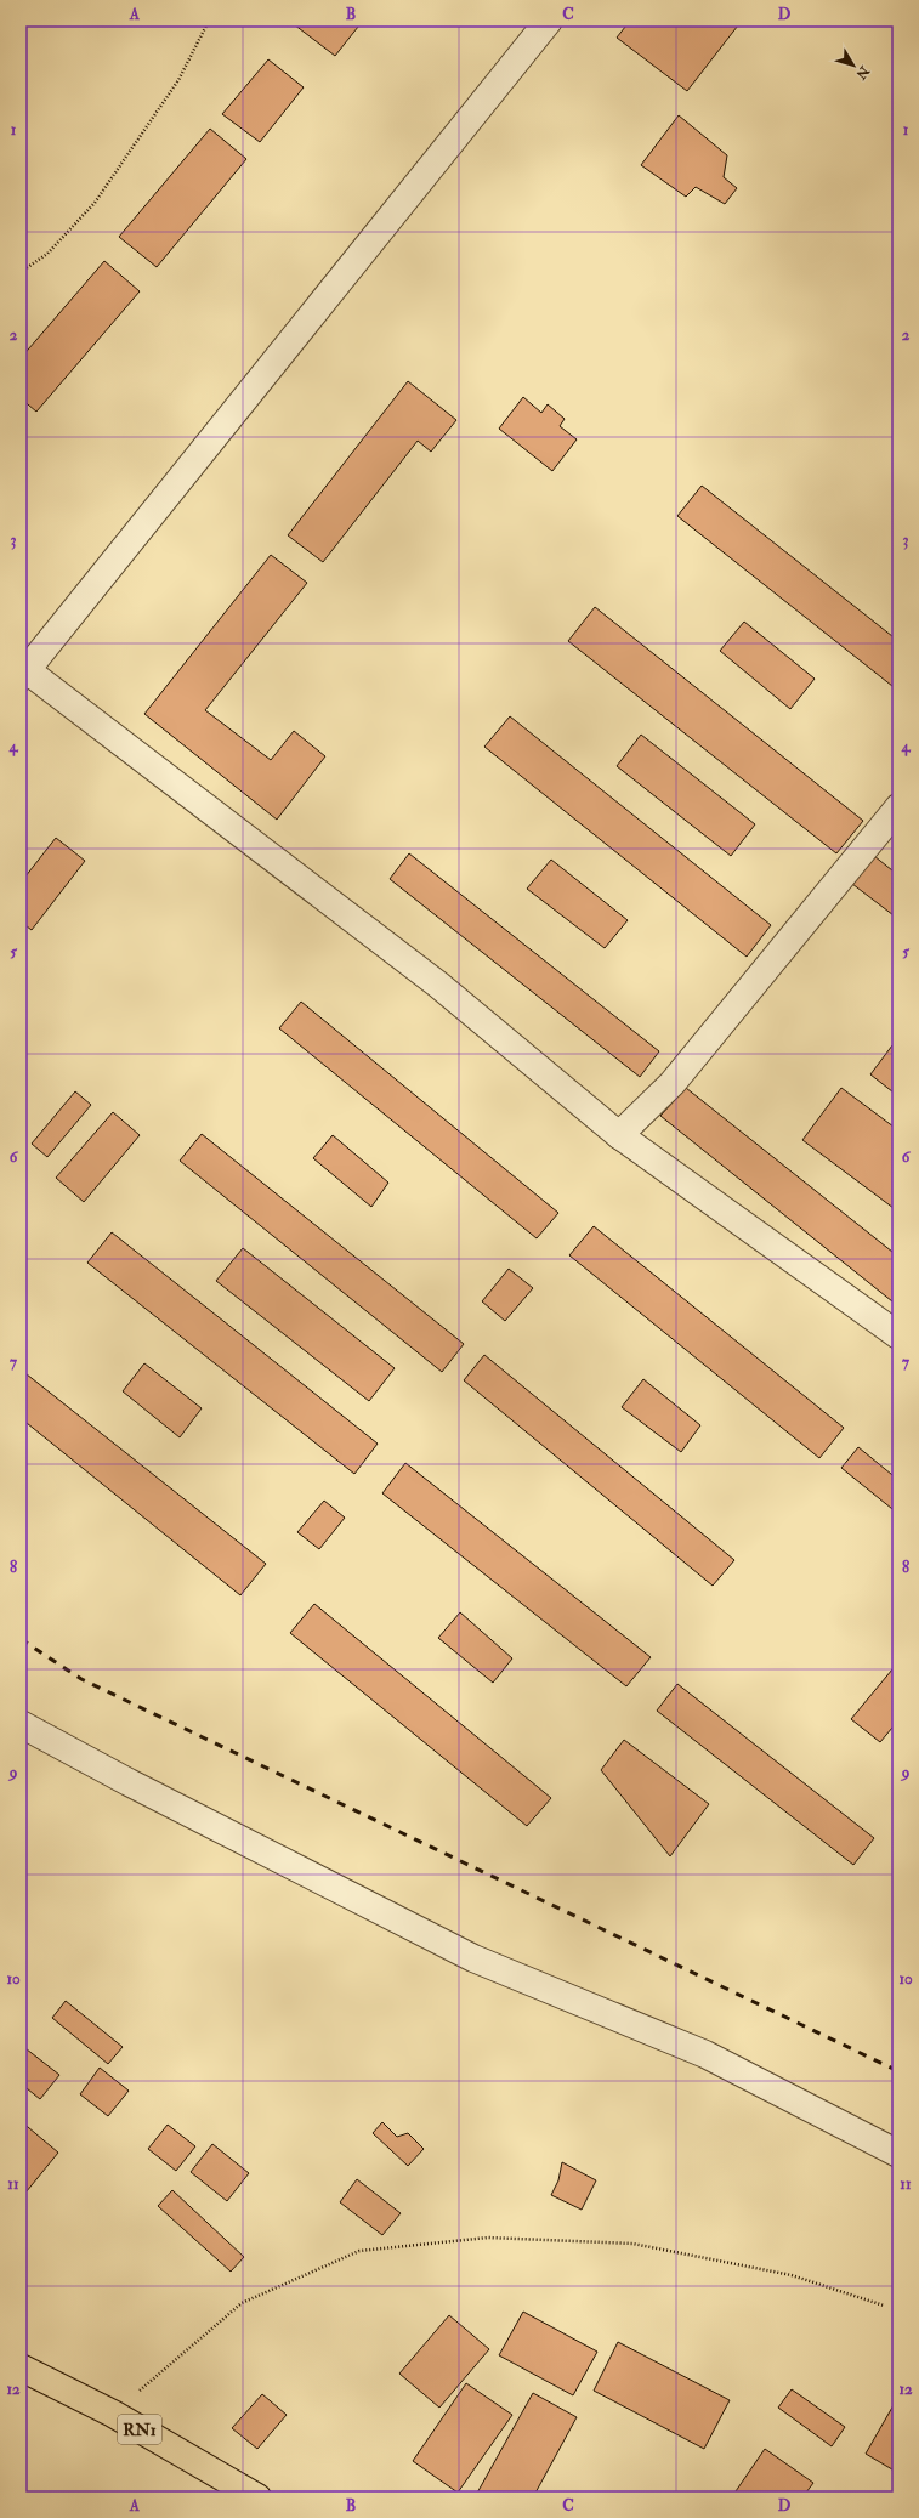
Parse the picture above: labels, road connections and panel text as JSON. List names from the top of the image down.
{
  "streets": {
    "highway": ["RN1"]
  },
  "north": "bottom right",
  "grid": {
    "columns": [
      "A",
      "B",
      "C",
      "D"
    ],
    "rows": [
      "1",
      "2",
      "3",
      "4",
      "5",
      "6",
      "7",
      "8",
      "9",
      "10",
      "11",
      "12"
    ]
  }
}
